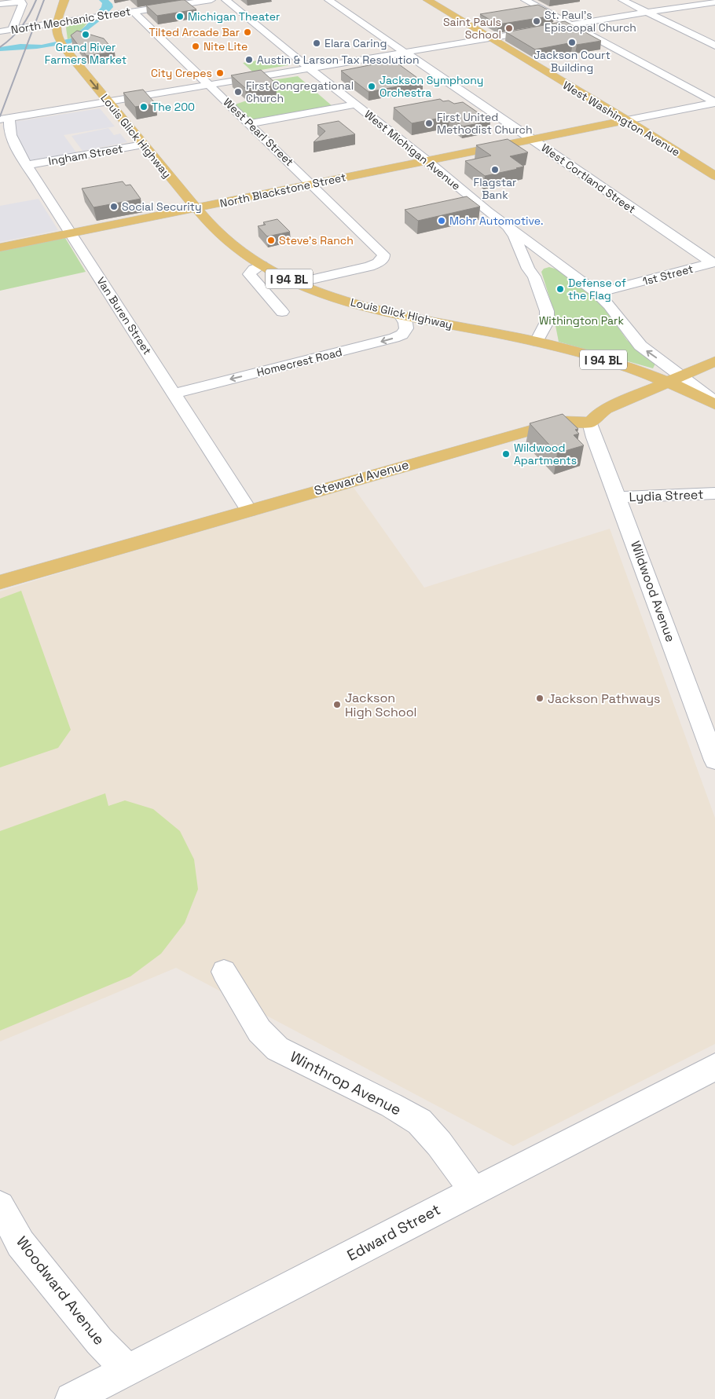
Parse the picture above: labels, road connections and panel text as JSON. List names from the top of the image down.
{
  "streets": {
    "main road": [
      "West Washington Avenue",
      "Louis Glick Highway",
      "North Blackstone Street",
      "I 94 BL",
      "Steward Avenue"
    ],
    "street": [
      "North Mechanic Street",
      "West Pearl Street",
      "West Michigan Avenue",
      "Ingham Street",
      "West Cortland Street",
      "1st Street",
      "Van Buren Street",
      "Homecrest Road",
      "Lydia Street",
      "Wildwood Avenue",
      "Winthrop Avenue",
      "Edward Street",
      "Woodward Avenue"
    ]
  },
  "crossings": [
    ["North Mechanic Street", "West Pearl Street"],
    ["North Mechanic Street", "Louis Glick Highway"],
    ["North Mechanic Street", "I 94 BL"],
    ["West Washington Avenue", "North Blackstone Street"],
    ["West Pearl Street", "Louis Glick Highway"],
    ["West Pearl Street", "North Blackstone Street"],
    ["Louis Glick Highway", "West Michigan Avenue"],
    ["Louis Glick Highway", "Ingham Street"],
    ["Louis Glick Highway", "North Blackstone Street"],
    ["Louis Glick Highway", "I 94 BL"],
    ["Louis Glick Highway", "Homecrest Road"],
    ["West Michigan Avenue", "North Blackstone Street"],
    ["West Michigan Avenue", "1st Street"],
    ["Ingham Street", "Van Buren Street"],
    ["West Cortland Street", "North Blackstone Street"],
    ["West Cortland Street", "1st Street"],
    ["North Blackstone Street", "Van Buren Street"],
    ["Van Buren Street", "Homecrest Road"],
    ["Van Buren Street", "Steward Avenue"],
    ["Steward Avenue", "Wildwood Avenue"],
    ["Lydia Street", "Wildwood Avenue"],
    ["Winthrop Avenue", "Edward Street"],
    ["Edward Street", "Woodward Avenue"]
  ],
  "one_way": ["Homecrest Road"],
  "parks": ["Withington Park"],
  "places": [
    "Michigan Theater",
    "St. Paul's Episcopal Church",
    "Saint Pauls School",
    "Tilted Arcade Bar",
    "Grand River Farmers Market",
    "Jackson Court Building",
    "Elara Caring",
    "Nite Lite",
    "Austin & Larson Tax Resolution",
    "City Crepes",
    "Jackson Symphony Orchestra",
    "First Congregational Church",
    "The 200",
    "First United Methodist Church",
    "Flagstar Bank",
    "Social Security",
    "Mohr Automotive.",
    "Steve's Ranch",
    "Defense of the Flag",
    "Wildwood Apartments",
    "Jackson Pathways",
    "Jackson High School"
  ]
}
